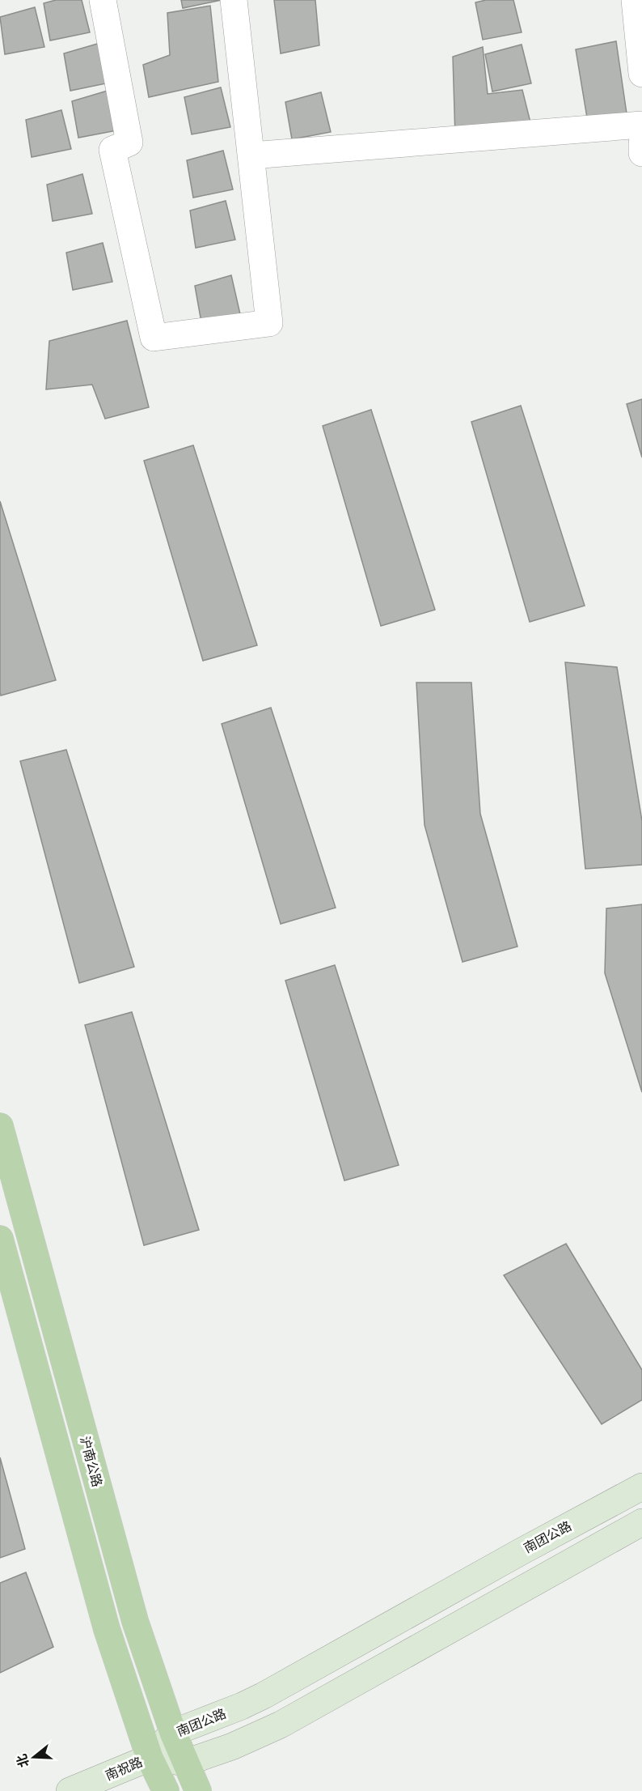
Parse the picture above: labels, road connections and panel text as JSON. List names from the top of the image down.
{
  "streets": {
    "main road": ["沪南公路", "南团公路", "南祝路"]
  },
  "crossings": [
    ["沪南公路", "南团公路"],
    ["南团公路", "南祝路"]
  ],
  "north": "left"
}
